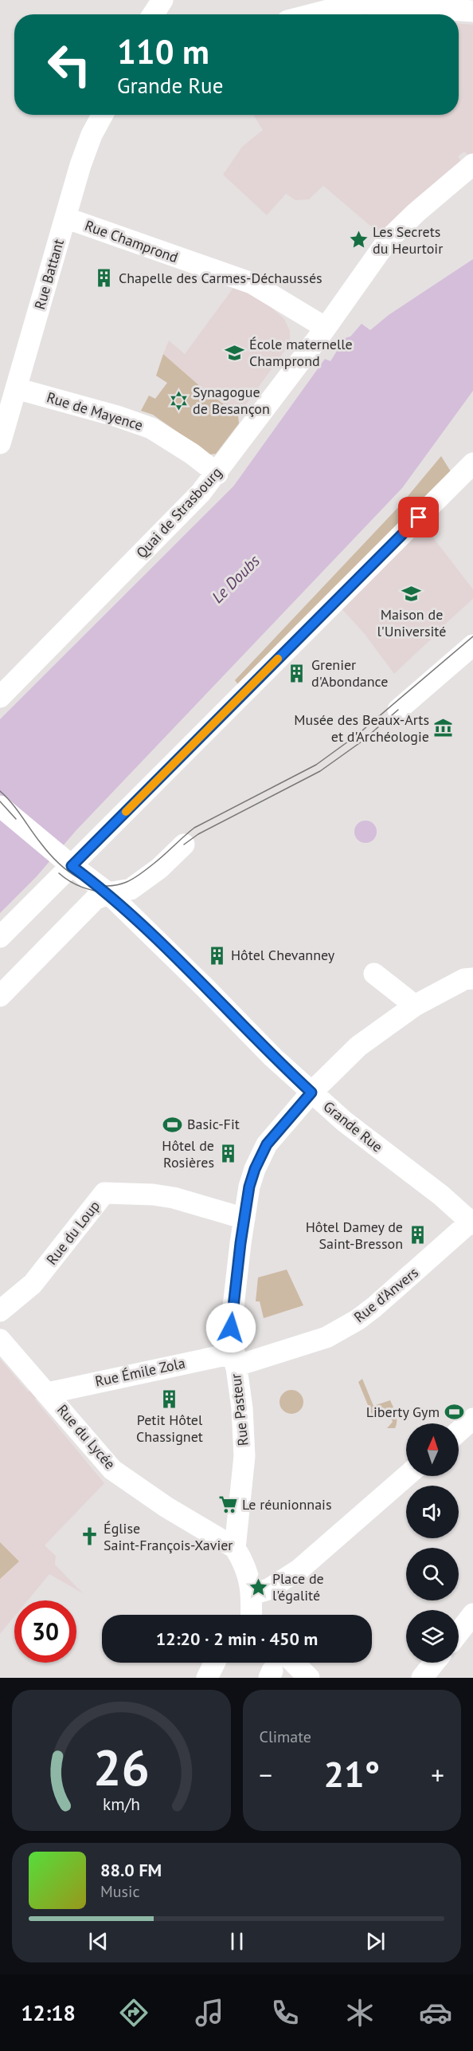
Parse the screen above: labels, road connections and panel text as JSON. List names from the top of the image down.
{
  "streets": {
    "street": [
      "Rue Champrond",
      "Rue Battant",
      "Rue de Mayence",
      "Quai de Strasbourg",
      "Grande Rue",
      "Rue du Loup",
      "Rue d'Anvers",
      "Rue Émile Zola",
      "Rue Pasteur",
      "Rue du Lycée"
    ]
  },
  "crossings": [
    ["Rue Champrond", "Rue Battant"],
    ["Rue Champrond", "Quai de Strasbourg"],
    ["Rue Battant", "Rue de Mayence"],
    ["Rue de Mayence", "Quai de Strasbourg"],
    ["Grande Rue", "Rue d'Anvers"],
    ["Grande Rue", "Rue Pasteur"],
    ["Rue du Loup", "Rue Pasteur"],
    ["Rue d'Anvers", "Rue Émile Zola"],
    ["Rue d'Anvers", "Rue Pasteur"],
    ["Rue Émile Zola", "Rue Pasteur"],
    ["Rue Émile Zola", "Rue du Lycée"],
    ["Rue Pasteur", "Rue du Lycée"]
  ],
  "water": ["Le Doubs"],
  "places": {
    "place": ["Les Secrets du Heurtoir", "Place de l'égalité"],
    "building": [
      "Chapelle des Carmes-Déchaussés",
      "Grenier d'Abondance",
      "Hôtel Chevanney",
      "Hôtel de Rosières",
      "Hôtel Damey de Saint-Bresson",
      "Petit Hôtel Chassignet"
    ],
    "school or university": ["École maternelle Champrond", "Maison de l'Université"],
    "synagogue": ["Synagogue de Besançon"],
    "museum": ["Musée des Beaux-Arts et d'Archéologie"],
    "sports": ["Basic-Fit", "Liberty Gym"],
    "supermarket": ["Le réunionnais"],
    "church": ["Église Saint-François-Xavier"]
  },
  "north": "top",
  "page": {
    "turn": ["110 m", "Grande Rue"],
    "limit": "30",
    "trip": "12:20 · 2 min · 450 m",
    "tile": "Climate",
    "heat": ["−", "21°", "+"],
    "song": ["88.0 FM", "Music"],
    "tabs": "12:18",
    "gauge": ["26", "km/h"]
  }
}
